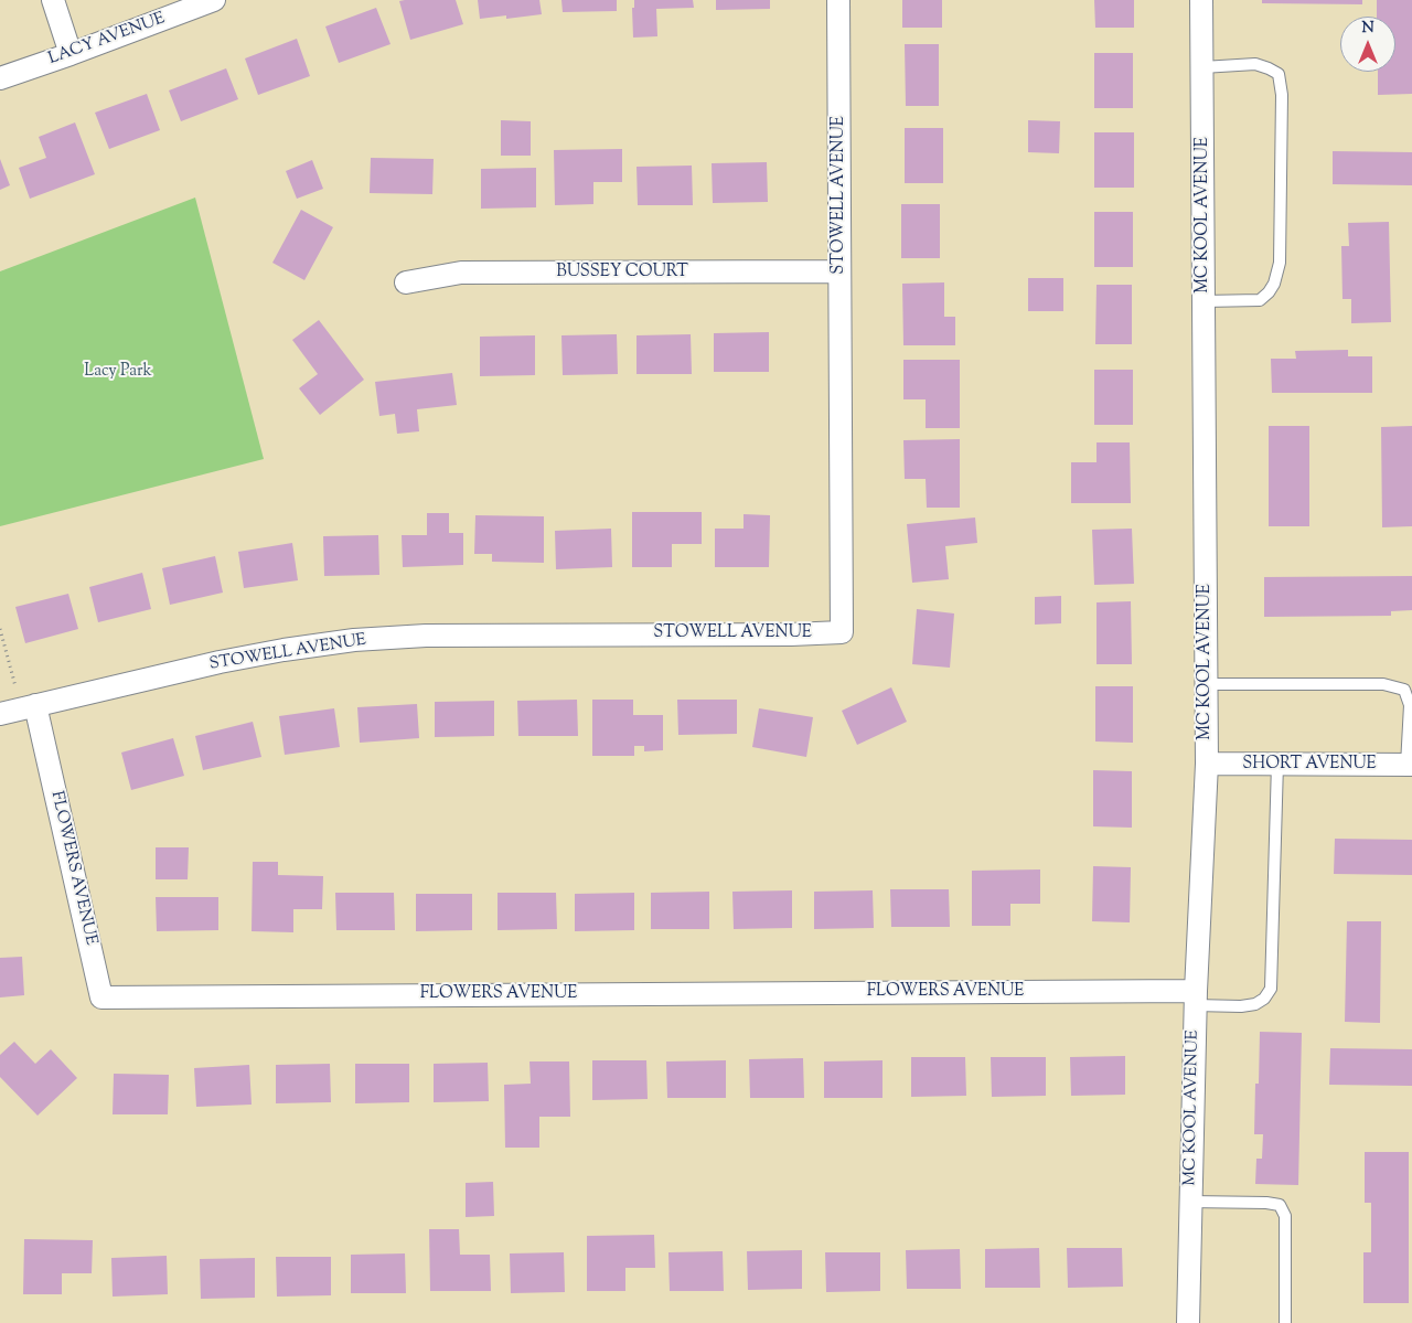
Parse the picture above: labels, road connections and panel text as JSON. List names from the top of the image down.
{
  "streets": {
    "street": [
      "LACY AVENUE",
      "STOWELL AVENUE",
      "MC KOOL AVENUE",
      "BUSSEY COURT",
      "SHORT AVENUE",
      "FLOWERS AVENUE"
    ]
  },
  "crossings": [
    ["STOWELL AVENUE", "BUSSEY COURT"],
    ["STOWELL AVENUE", "FLOWERS AVENUE"],
    ["MC KOOL AVENUE", "SHORT AVENUE"],
    ["MC KOOL AVENUE", "FLOWERS AVENUE"]
  ],
  "parks": ["Lacy Park"],
  "north": "top"
}
